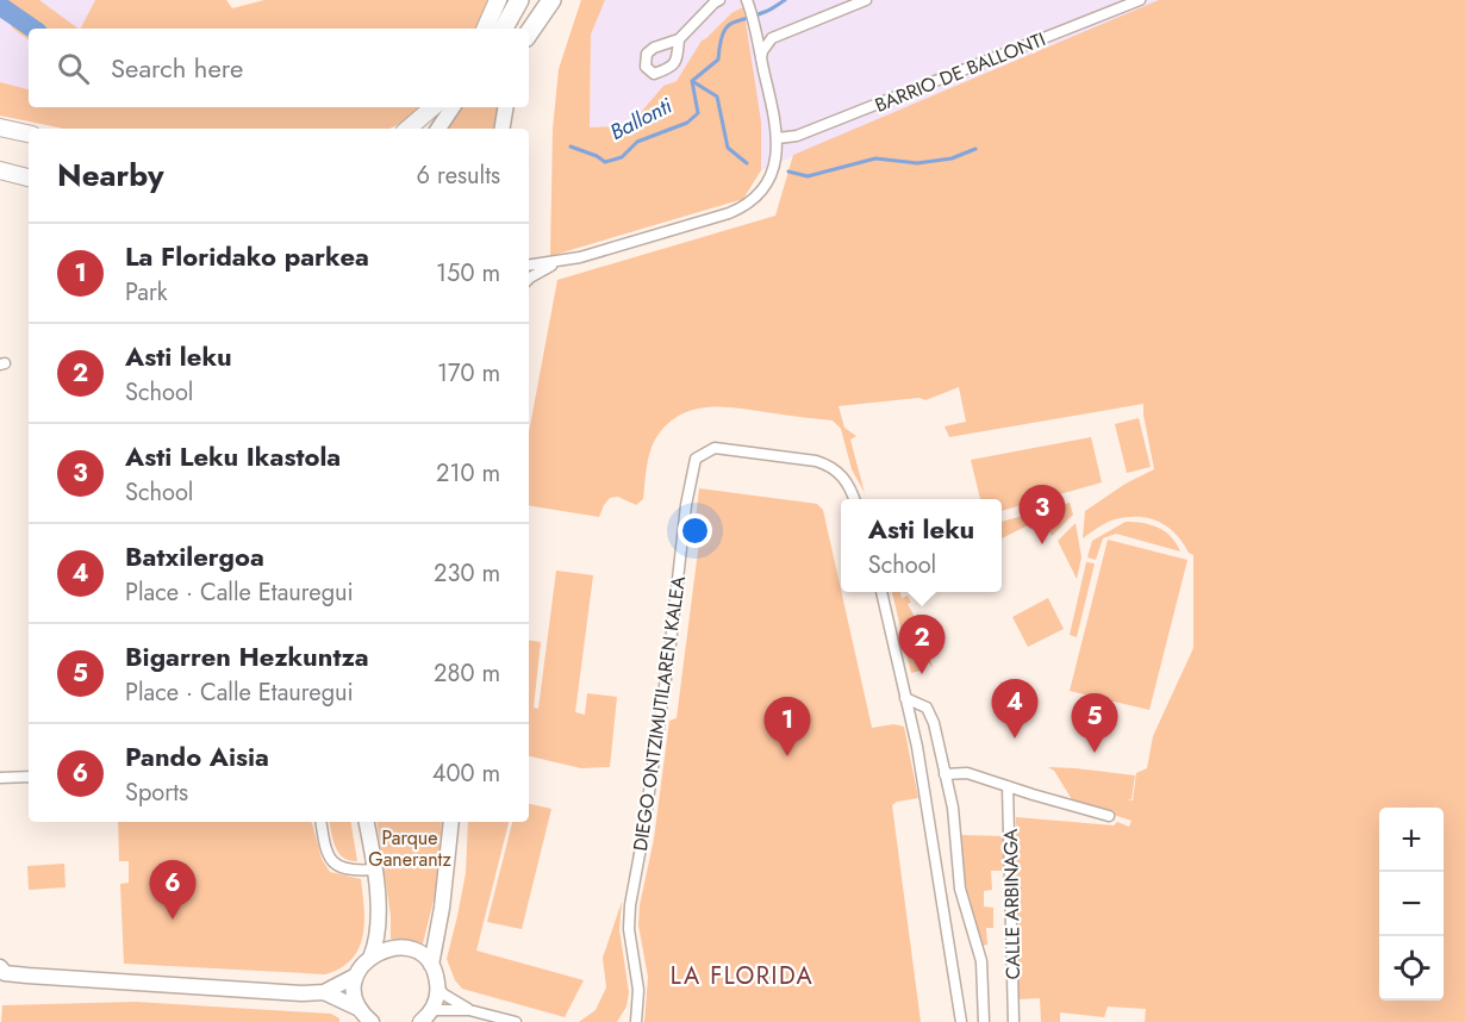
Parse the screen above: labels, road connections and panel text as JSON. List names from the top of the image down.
{
  "streets": {
    "street": ["BARRIO DE BALLONTI", "DIEGO ONTZIMUTILAREN KALEA", "CALLE ARBINAGA"]
  },
  "districts": ["LA FLORIDA"],
  "water": ["Ballonti"],
  "parks": ["Parque Ganerantz"],
  "page": {
    "search": "Search here",
    "heading": ["Nearby", "6 results"],
    "list": [
      {
        "mark": "1",
        "name": "La Floridako parkea",
        "note": "Park",
        "value": "150 m"
      },
      {
        "mark": "2",
        "name": "Asti leku",
        "note": "School",
        "value": "170 m"
      },
      {
        "mark": "3",
        "name": "Asti Leku Ikastola",
        "note": "School",
        "value": "210 m"
      },
      {
        "mark": "4",
        "name": "Batxilergoa",
        "note": "Place · Calle Etauregui",
        "value": "230 m"
      },
      {
        "mark": "5",
        "name": "Bigarren Hezkuntza",
        "note": "Place · Calle Etauregui",
        "value": "280 m"
      },
      {
        "mark": "6",
        "name": "Pando Aisia",
        "note": "Sports",
        "value": "400 m"
      }
    ],
    "pins": [
      "3",
      "2",
      "4",
      "5",
      "1",
      "6"
    ],
    "popup": ["Asti leku", "School"],
    "map_buttons": ["+", "−"]
  }
}
